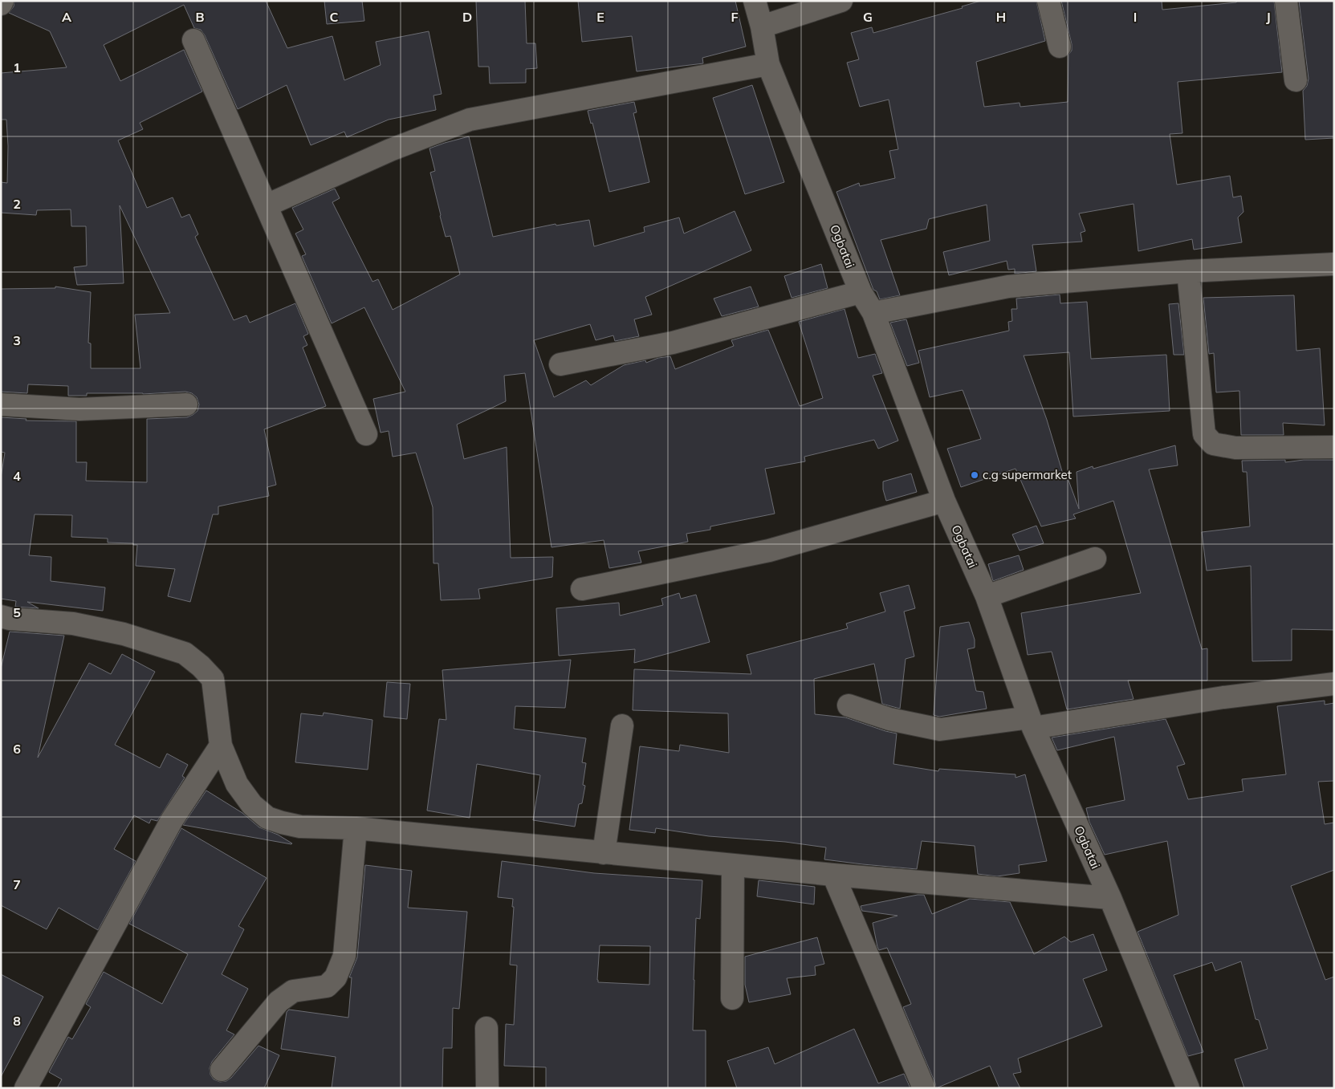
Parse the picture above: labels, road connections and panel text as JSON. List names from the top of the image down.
{
  "streets": {
    "street": ["Ogbatai"]
  },
  "places": ["c.g supermarket"],
  "grid": {
    "columns": [
      "A",
      "B",
      "C",
      "D",
      "E",
      "F",
      "G",
      "H",
      "I",
      "J"
    ],
    "rows": [
      "1",
      "2",
      "3",
      "4",
      "5",
      "6",
      "7",
      "8"
    ]
  }
}
